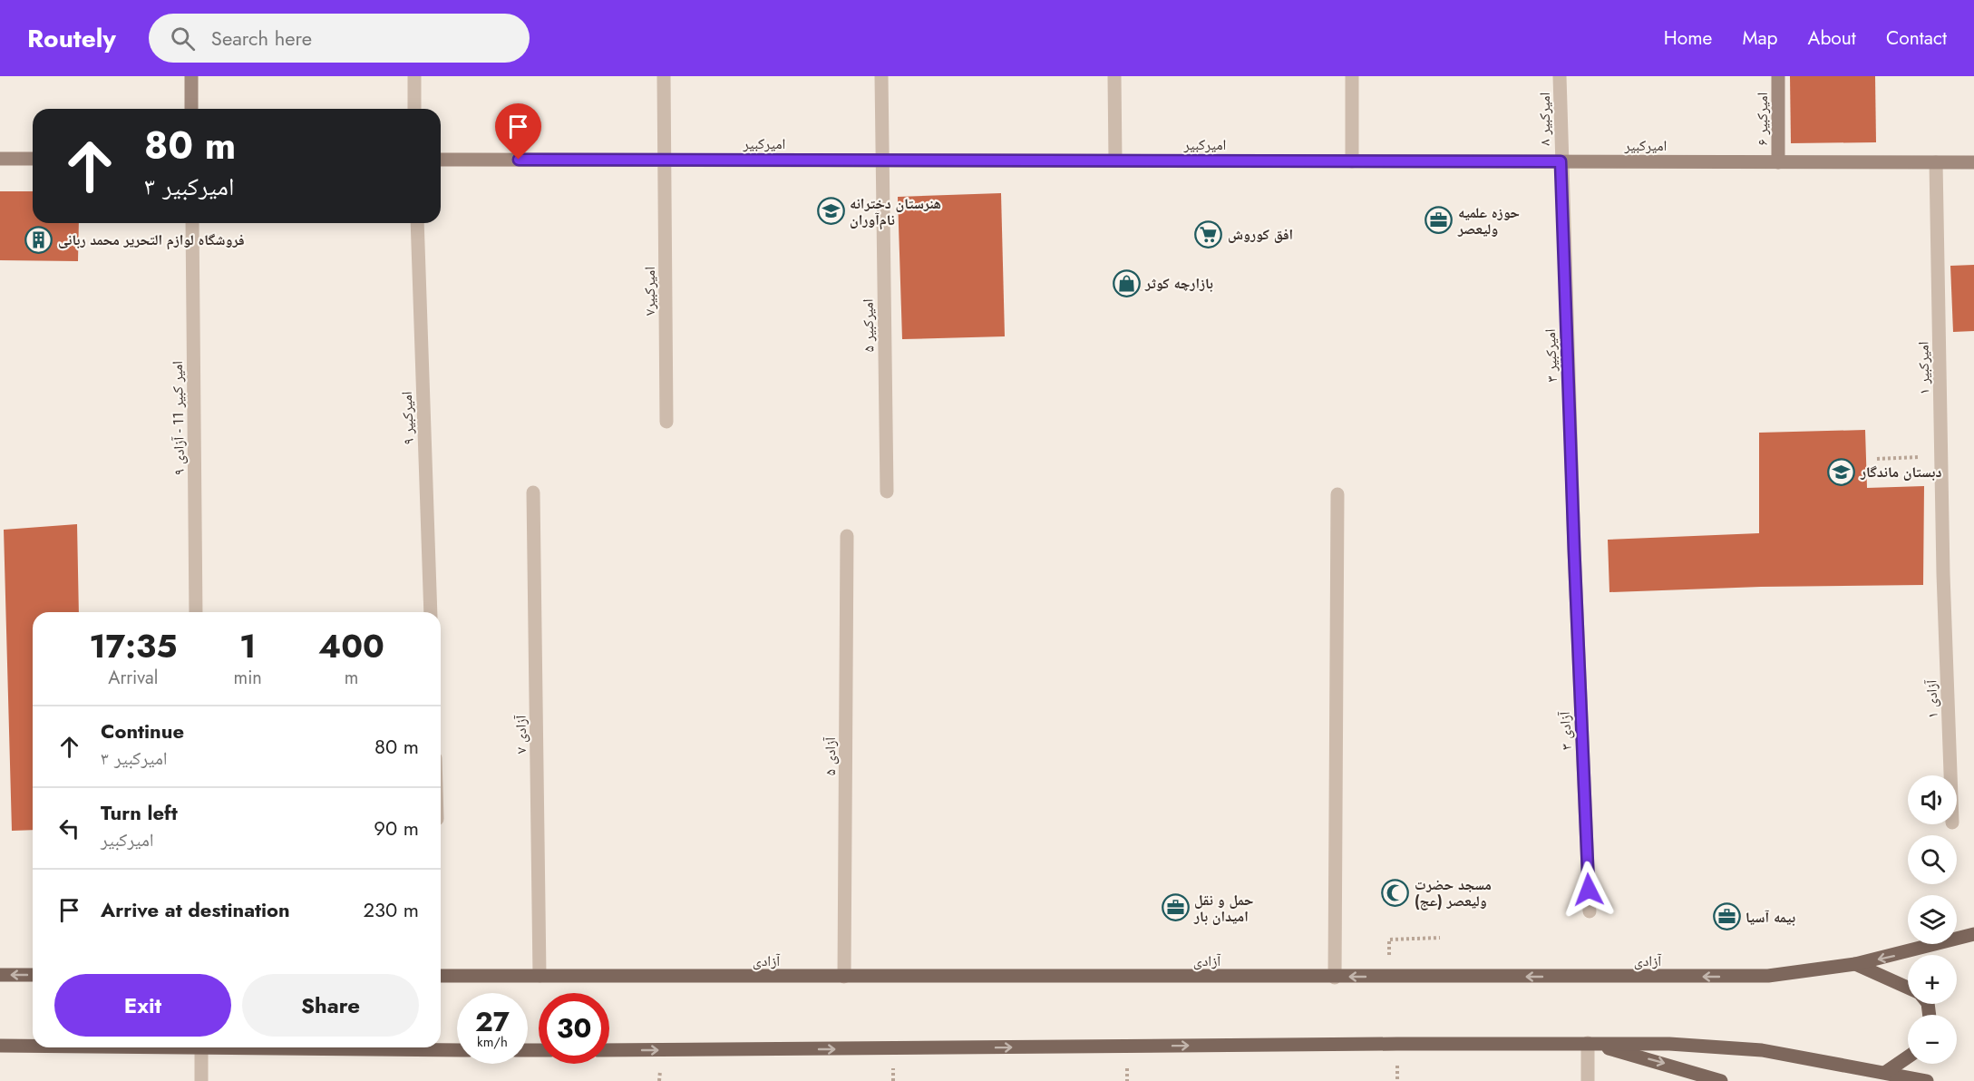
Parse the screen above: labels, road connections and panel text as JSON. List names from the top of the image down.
{
  "streets": {
    "main road": ["آزادی"],
    "street": [
      "امیرکبیر ۸",
      "امیرکبیر ۶",
      "امیرکبیر",
      "امیرکبیر۷",
      "امیرکبیر ۵",
      "امیرکبیر ۳",
      "امیرکبیر ۱",
      "امیر کبیر 11 - آزادی ۹",
      "امیرکبیر ۹",
      "آزادی ۱",
      "آزادی ۳",
      "آزادی ۷",
      "آزادی ۵"
    ]
  },
  "crossings": [
    ["امیرکبیر ۸", "امیرکبیر"],
    ["امیرکبیر ۸", "امیرکبیر ۳"],
    ["امیرکبیر ۶", "امیرکبیر"],
    ["امیرکبیر", "امیرکبیر۷"],
    ["امیرکبیر", "امیرکبیر ۵"],
    ["امیرکبیر", "امیرکبیر ۳"],
    ["امیرکبیر", "امیرکبیر ۱"],
    ["امیرکبیر ۳", "آزادی ۳"],
    ["امیرکبیر ۱", "آزادی ۱"],
    ["آزادی ۷", "آزادی"],
    ["آزادی ۵", "آزادی"]
  ],
  "places": {
    "school or university": ["هنرستان دخترانه نام‌آوران", "دبستان ماندگار"],
    "office": ["حوزه علمیه ولیعصر", "حمل و نقل امیدان بار", "بیمه آسیا"],
    "supermarket": ["افق کوروش"],
    "building": ["فروشگاه لوازم التحریر محمد ربانی"],
    "shop": ["بازارچه کوثر"],
    "mosque": ["مسجد حضرت ولیعصر (عج)"]
  },
  "page": {
    "header": "Routely",
    "search": "Search here",
    "nav": [
      "Home",
      "Map",
      "About",
      "Contact"
    ],
    "turn": ["80 m", "امیرکبیر ۳"],
    "eta": [
      "17:35",
      "Arrival",
      "1",
      "min",
      "400",
      "m"
    ],
    "list": [
      {
        "name": "Continue",
        "note": "امیرکبیر ۳",
        "value": "80 m"
      },
      {
        "name": "Turn left",
        "note": "امیرکبیر",
        "value": "90 m"
      },
      {
        "name": "Arrive at destination",
        "value": "230 m"
      }
    ],
    "map_buttons": ["+", "−"],
    "buttons": ["Exit", "Share"],
    "speed": "27 km/h",
    "limit": "30"
  }
}
